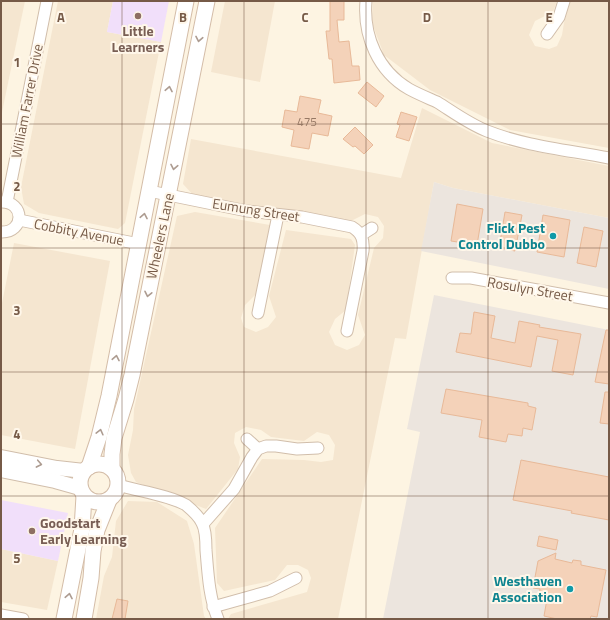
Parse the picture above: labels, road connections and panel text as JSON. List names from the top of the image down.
{
  "streets": {
    "main road": ["Wheelers Lane"],
    "street": [
      "William Farrer Drive",
      "Eumung Street",
      "Cobbity Avenue",
      "Rosulyn Street"
    ]
  },
  "crossings": [
    ["Eumung Street", "Wheelers Lane"],
    ["Cobbity Avenue", "Wheelers Lane"]
  ],
  "places": [
    "Little Learners",
    "Flick Pest Control Dubbo",
    "Goodstart Early Learning",
    "Westhaven Association"
  ],
  "house_numbers": ["475"],
  "grid": {
    "columns": [
      "A",
      "B",
      "C",
      "D",
      "E"
    ],
    "rows": [
      "1",
      "2",
      "3",
      "4",
      "5"
    ]
  }
}
